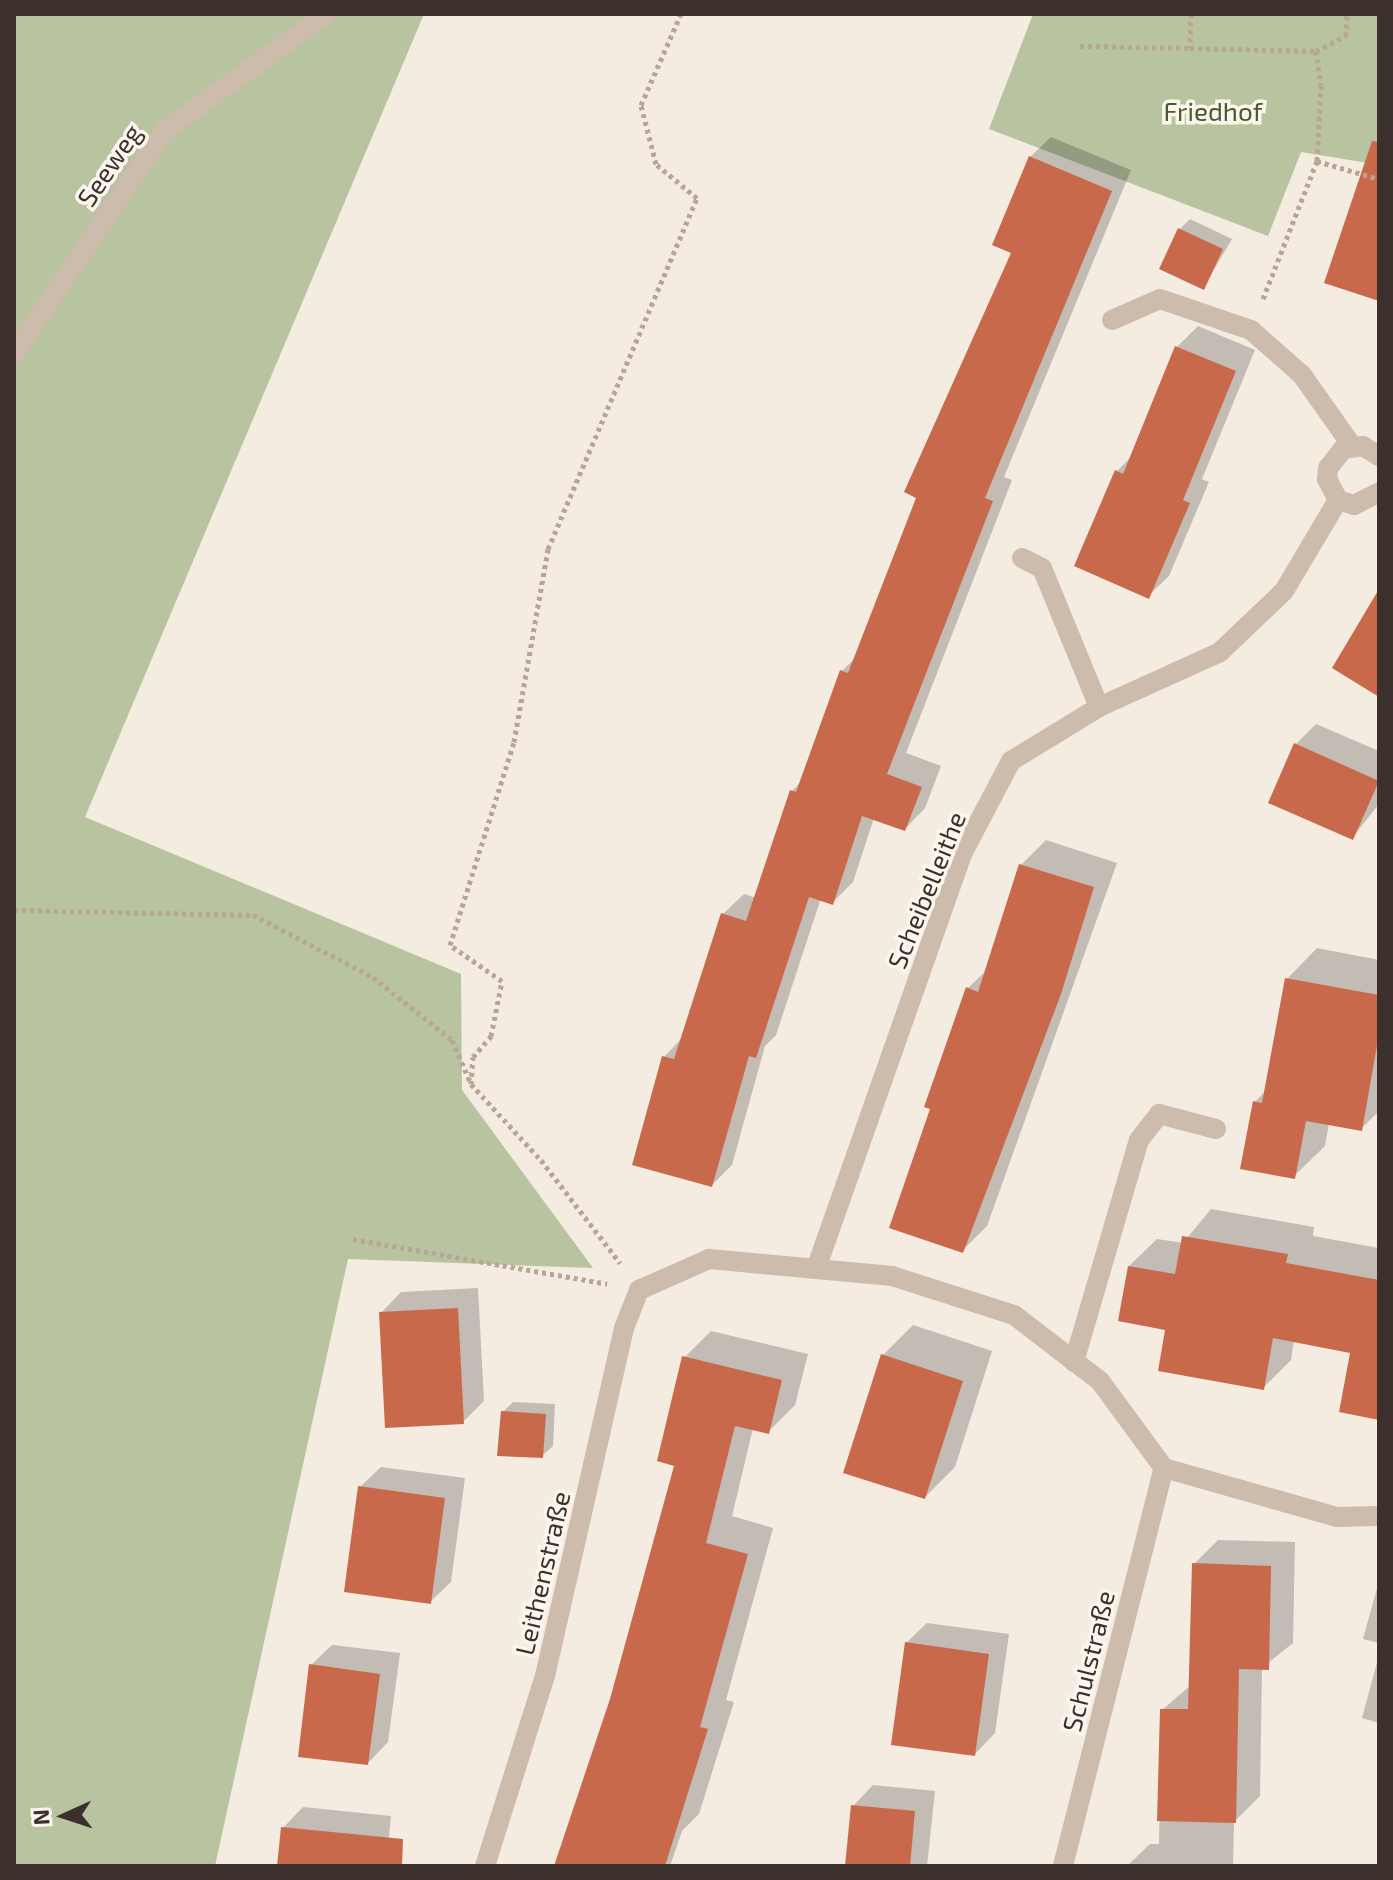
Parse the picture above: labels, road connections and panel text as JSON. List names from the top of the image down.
{
  "streets": {
    "street": [
      "Seeweg",
      "Scheibelleithe",
      "Leithenstraße",
      "Schulstraße"
    ]
  },
  "parks": ["Friedhof"],
  "north": "left"
}
